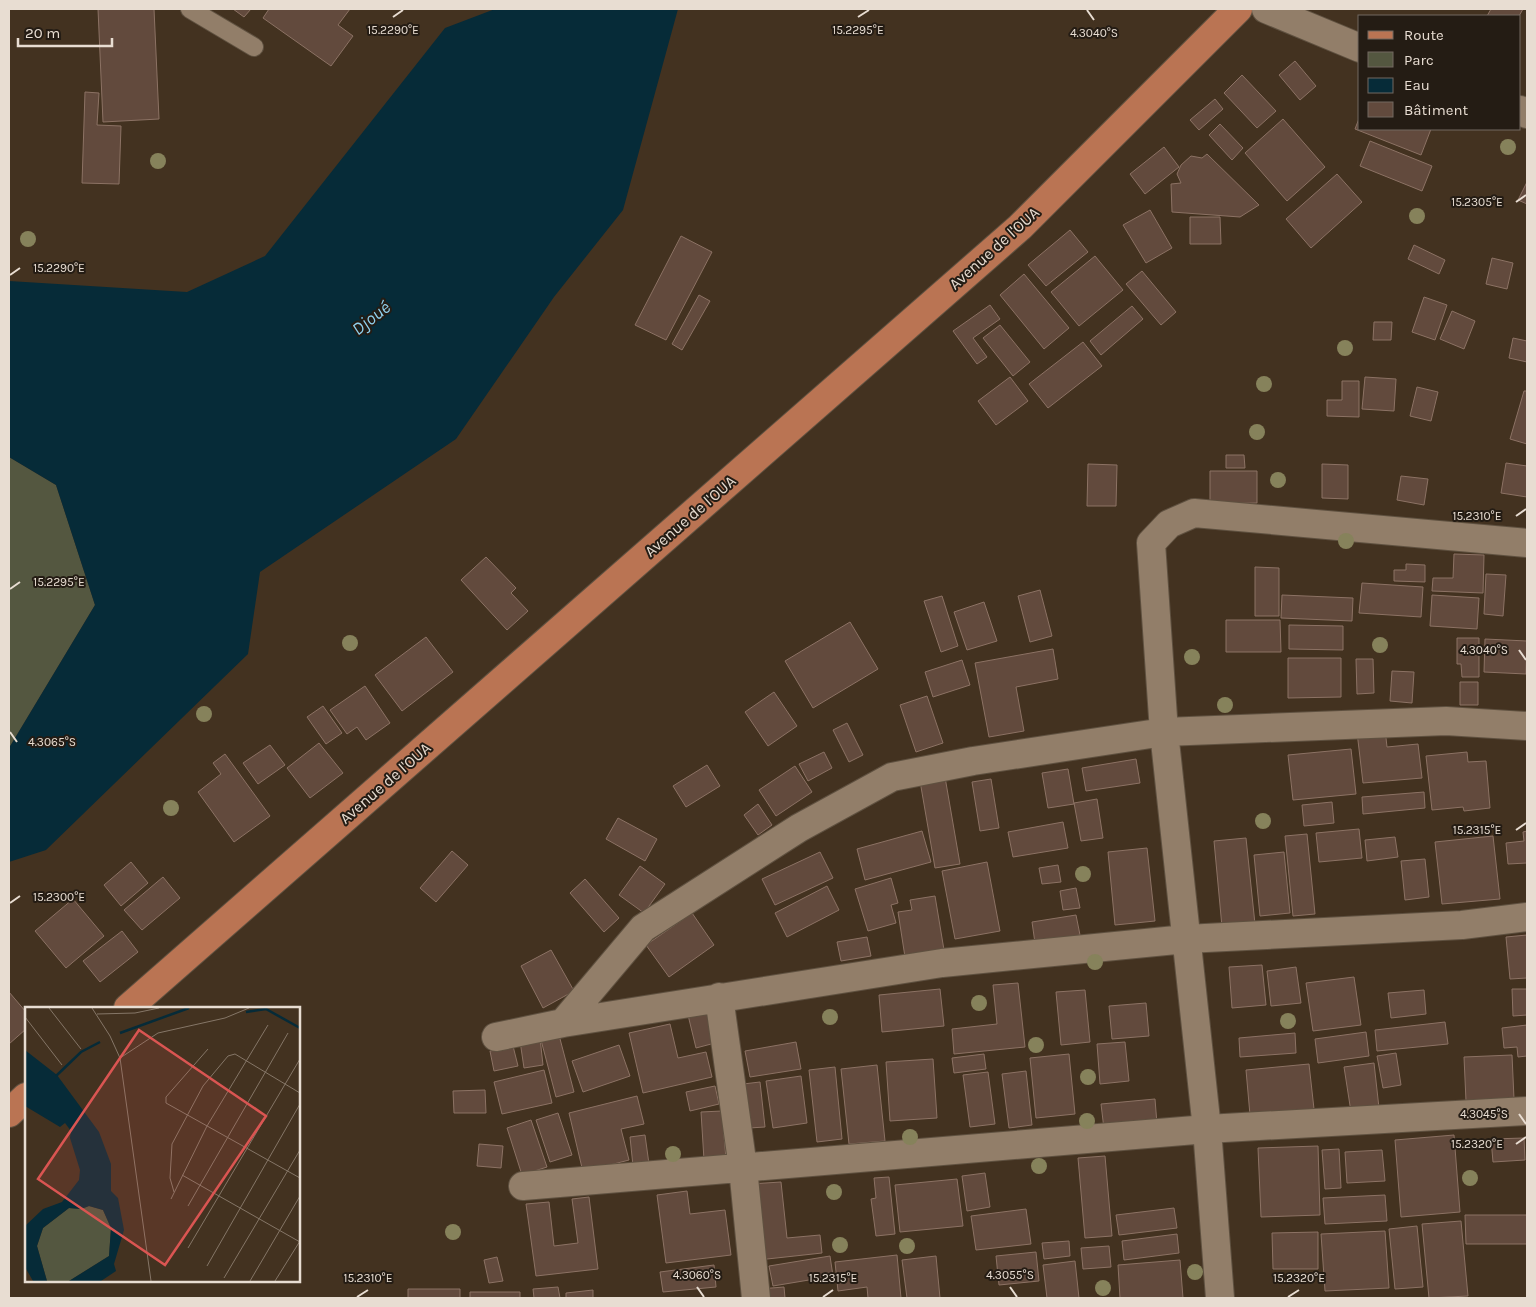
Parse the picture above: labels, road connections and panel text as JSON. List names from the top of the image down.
{
  "streets": {
    "main road": ["Avenue de l'OUA"]
  },
  "water": ["Djoué"],
  "legend": [
    "Route",
    "Parc",
    "Eau",
    "Bâtiment"
  ],
  "scale_bar": "20 m",
  "coordinates": [
    "15.2290°E",
    "15.2295°E",
    "4.3040°S",
    "15.2305°E",
    "15.2310°E",
    "4.3065°S",
    "15.2315°E",
    "15.2300°E",
    "4.3045°S",
    "15.2320°E",
    "4.3060°S",
    "4.3055°S"
  ]
}
